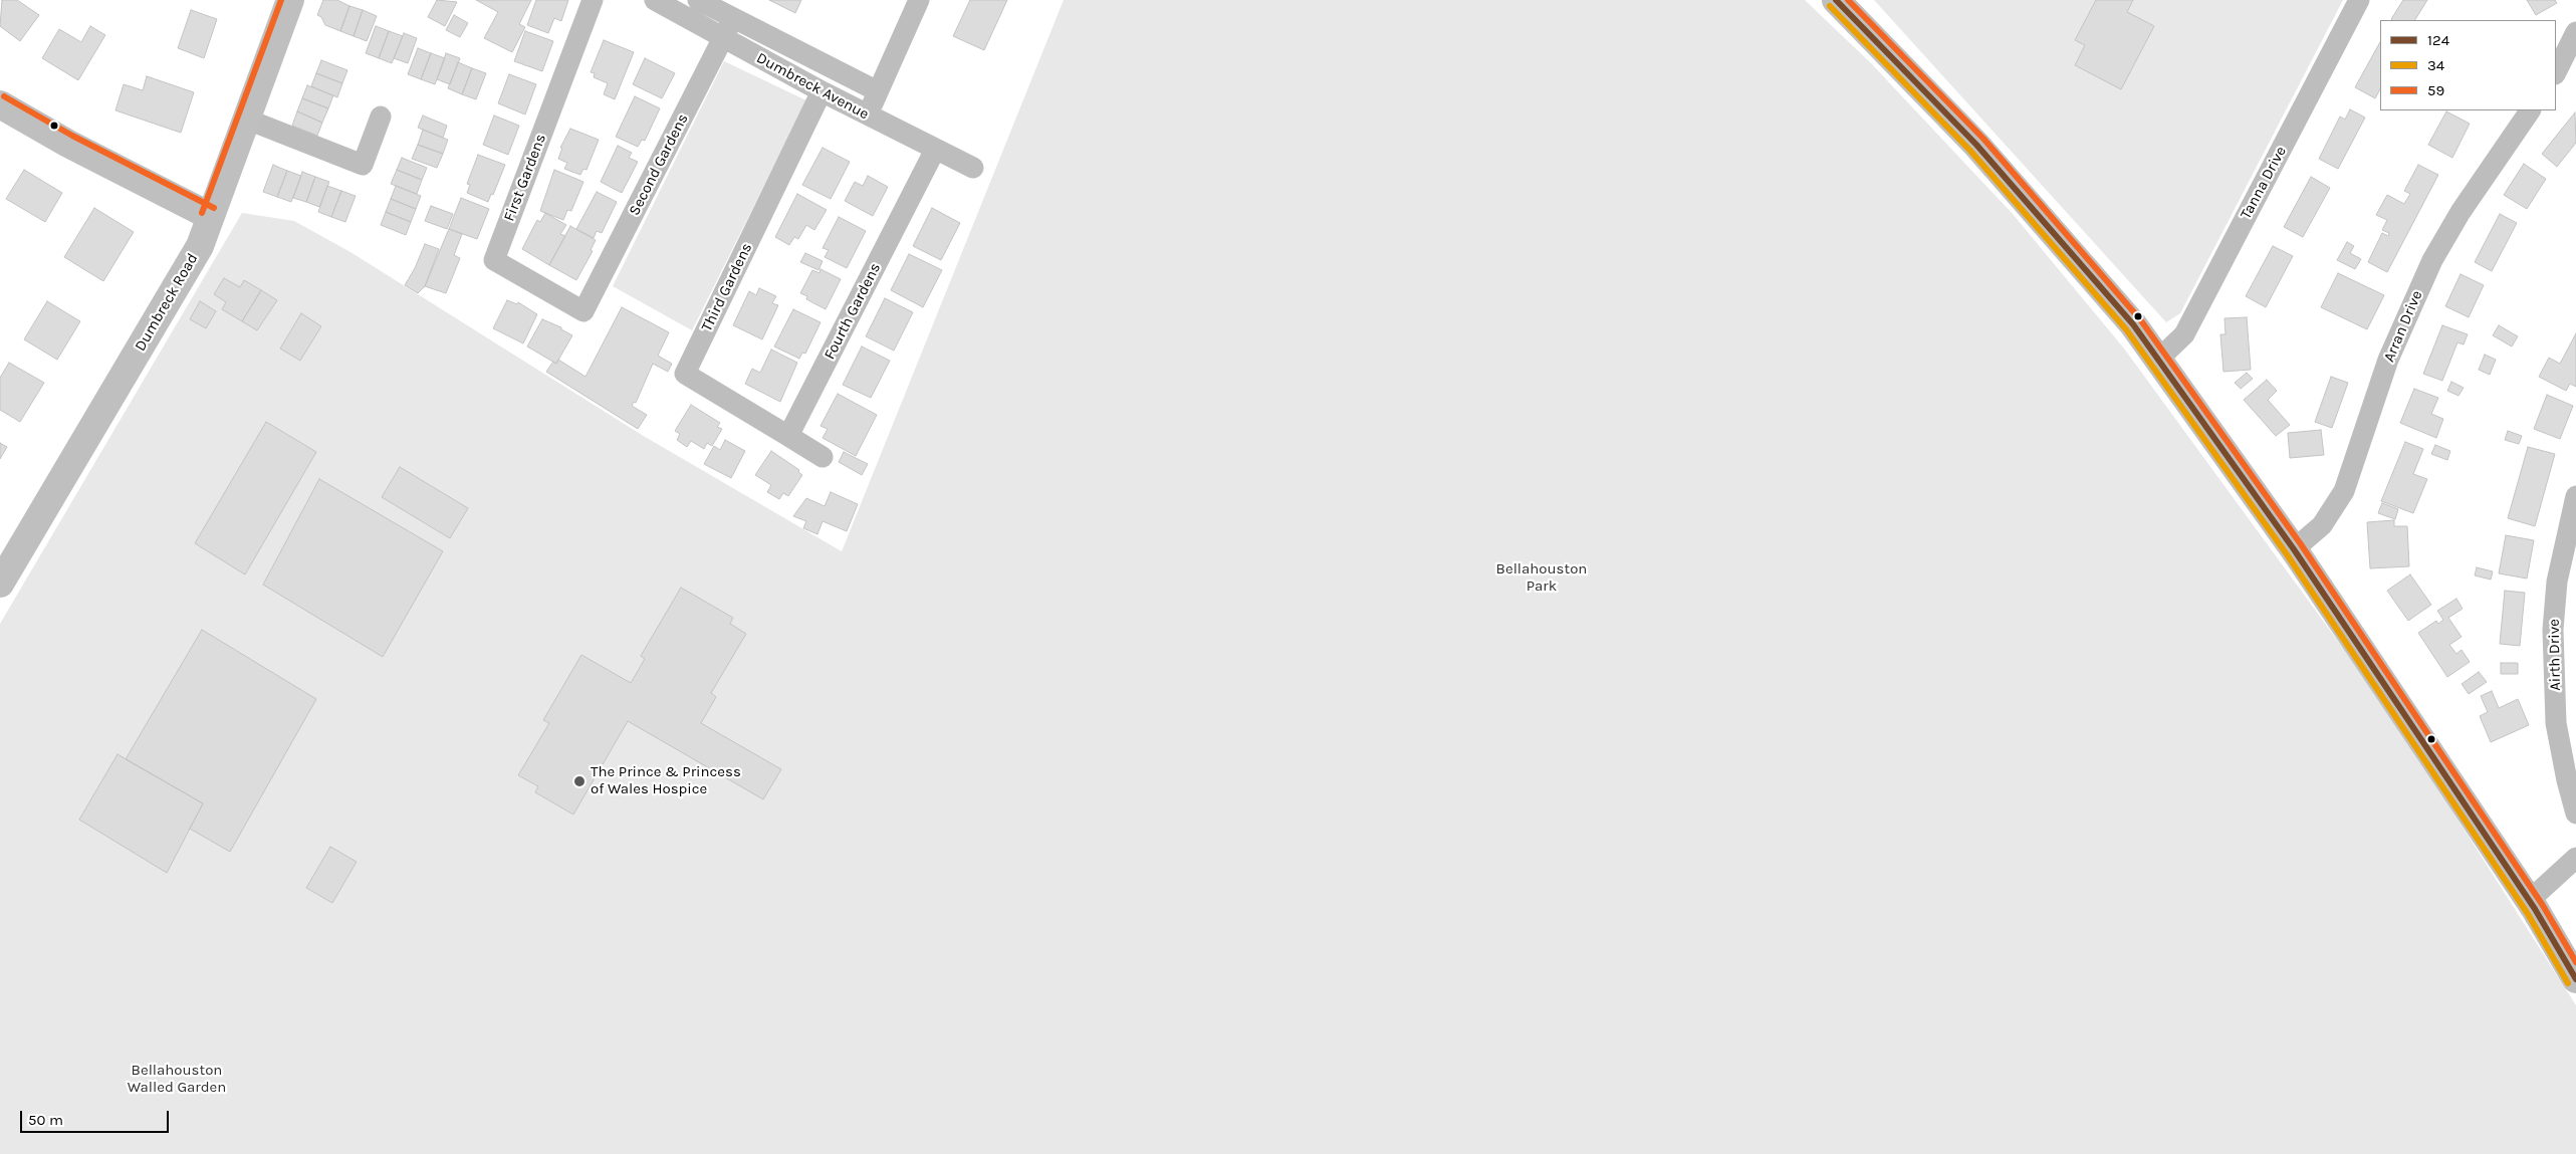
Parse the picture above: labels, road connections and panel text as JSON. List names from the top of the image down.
{
  "streets": {
    "street": [
      "Dumbreck Avenue",
      "Second Gardens",
      "First Gardens",
      "Tanna Drive",
      "Third Gardens",
      "Dumbreck Road",
      "Fourth Gardens",
      "Arran Drive",
      "Airth Drive"
    ]
  },
  "crossings": [
    ["Dumbreck Avenue", "Second Gardens"],
    ["Dumbreck Avenue", "Third Gardens"],
    ["Dumbreck Avenue", "Fourth Gardens"],
    ["Second Gardens", "First Gardens"],
    ["Third Gardens", "Fourth Gardens"]
  ],
  "parks": ["Bellahouston Park", "Bellahouston Walled Garden"],
  "places": ["The Prince & Princess of Wales Hospice"],
  "lines": ["transit line 124", "transit line 59", "transit line 34"],
  "legend": ["124", "34", "59"],
  "scale_bar": "50 m"
}
